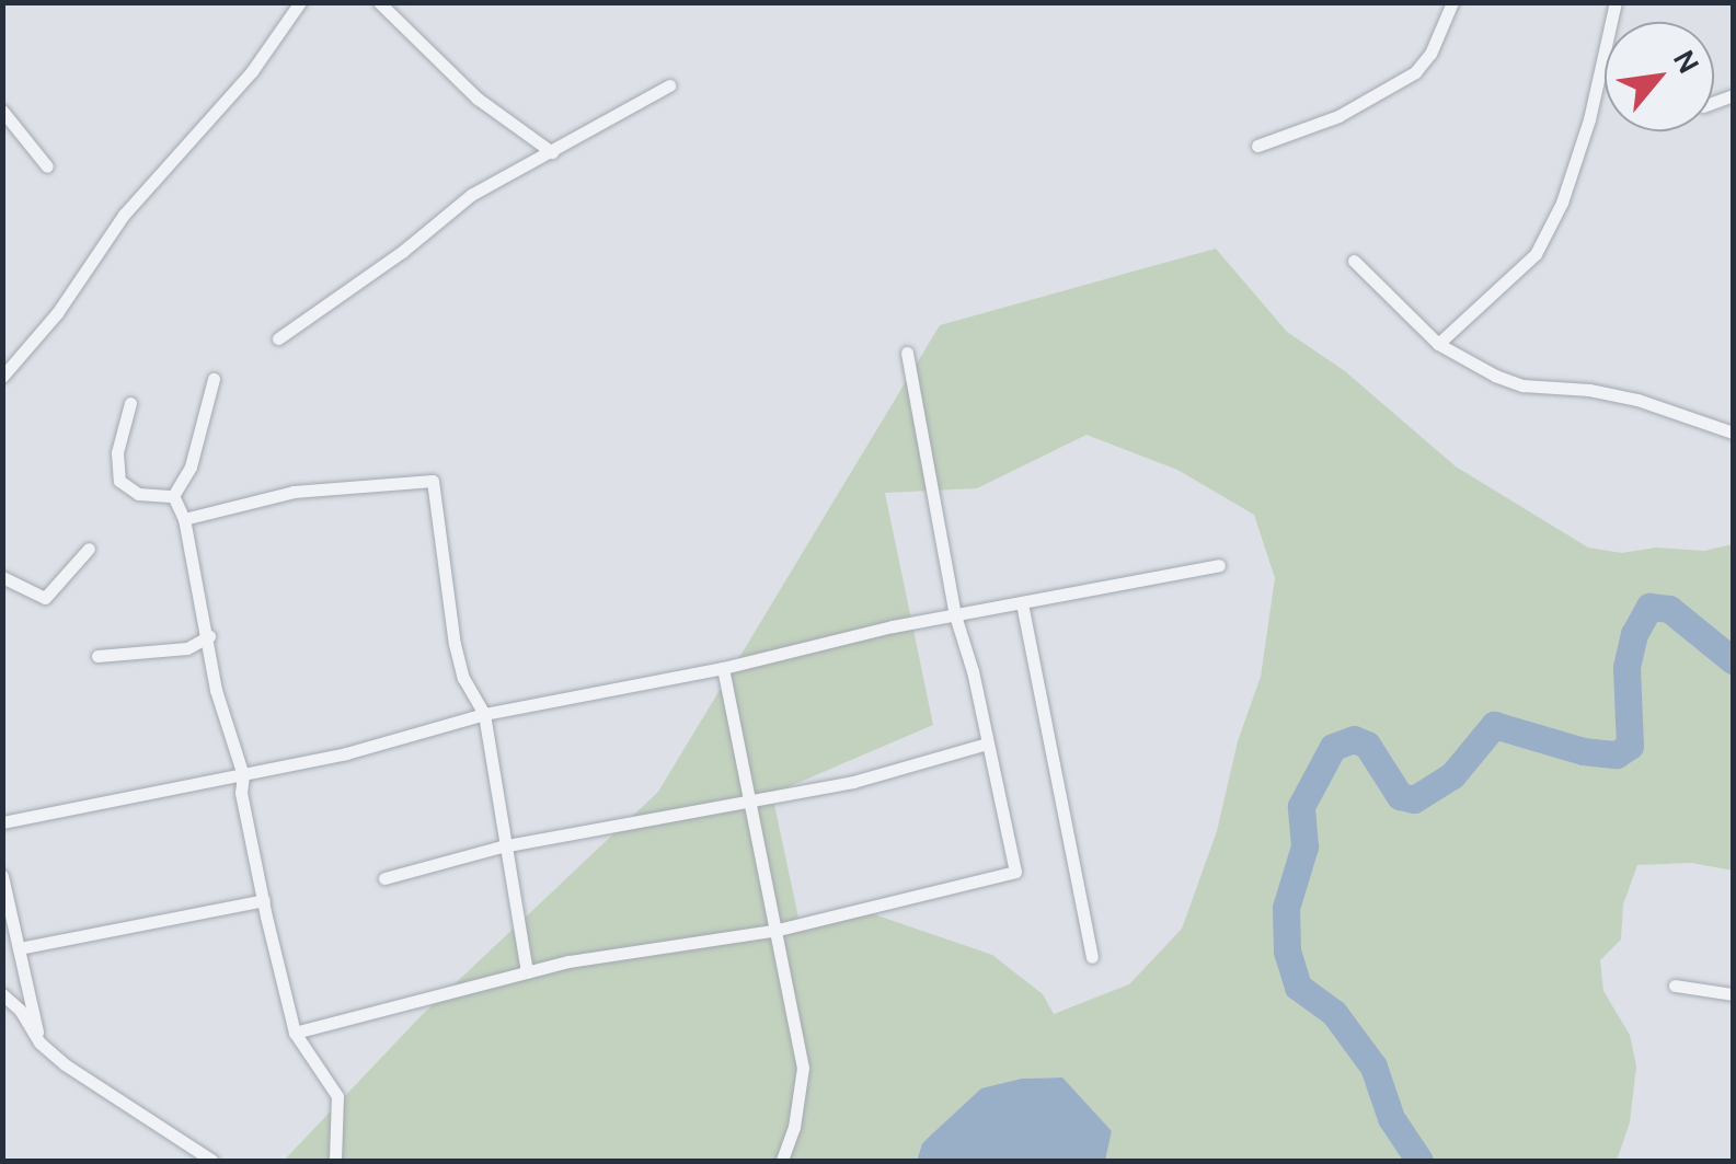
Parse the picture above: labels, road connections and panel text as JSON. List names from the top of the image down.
{
  "north": "top right"
}
